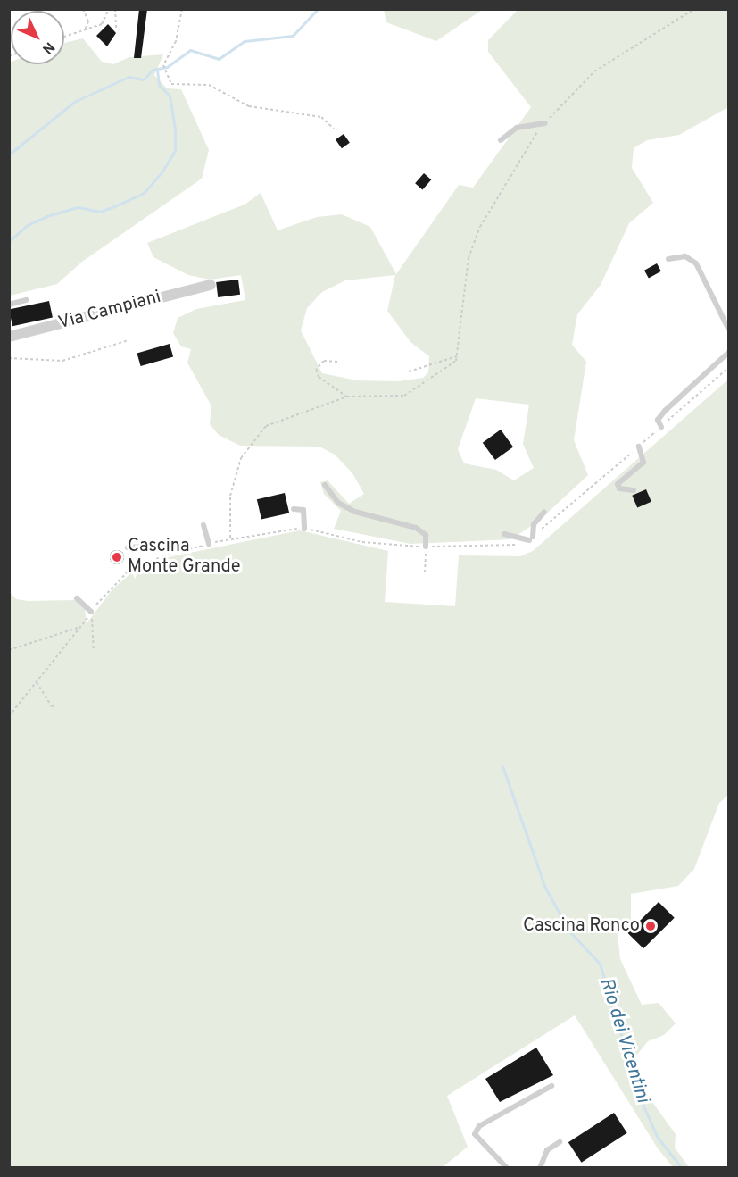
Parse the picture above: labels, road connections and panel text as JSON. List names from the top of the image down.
{
  "streets": {
    "street": ["Via Campiani"]
  },
  "water": ["Rio dei Vicentini"],
  "places": ["Cascina Monte Grande", "Cascina Ronco"],
  "north": "bottom right"
}
